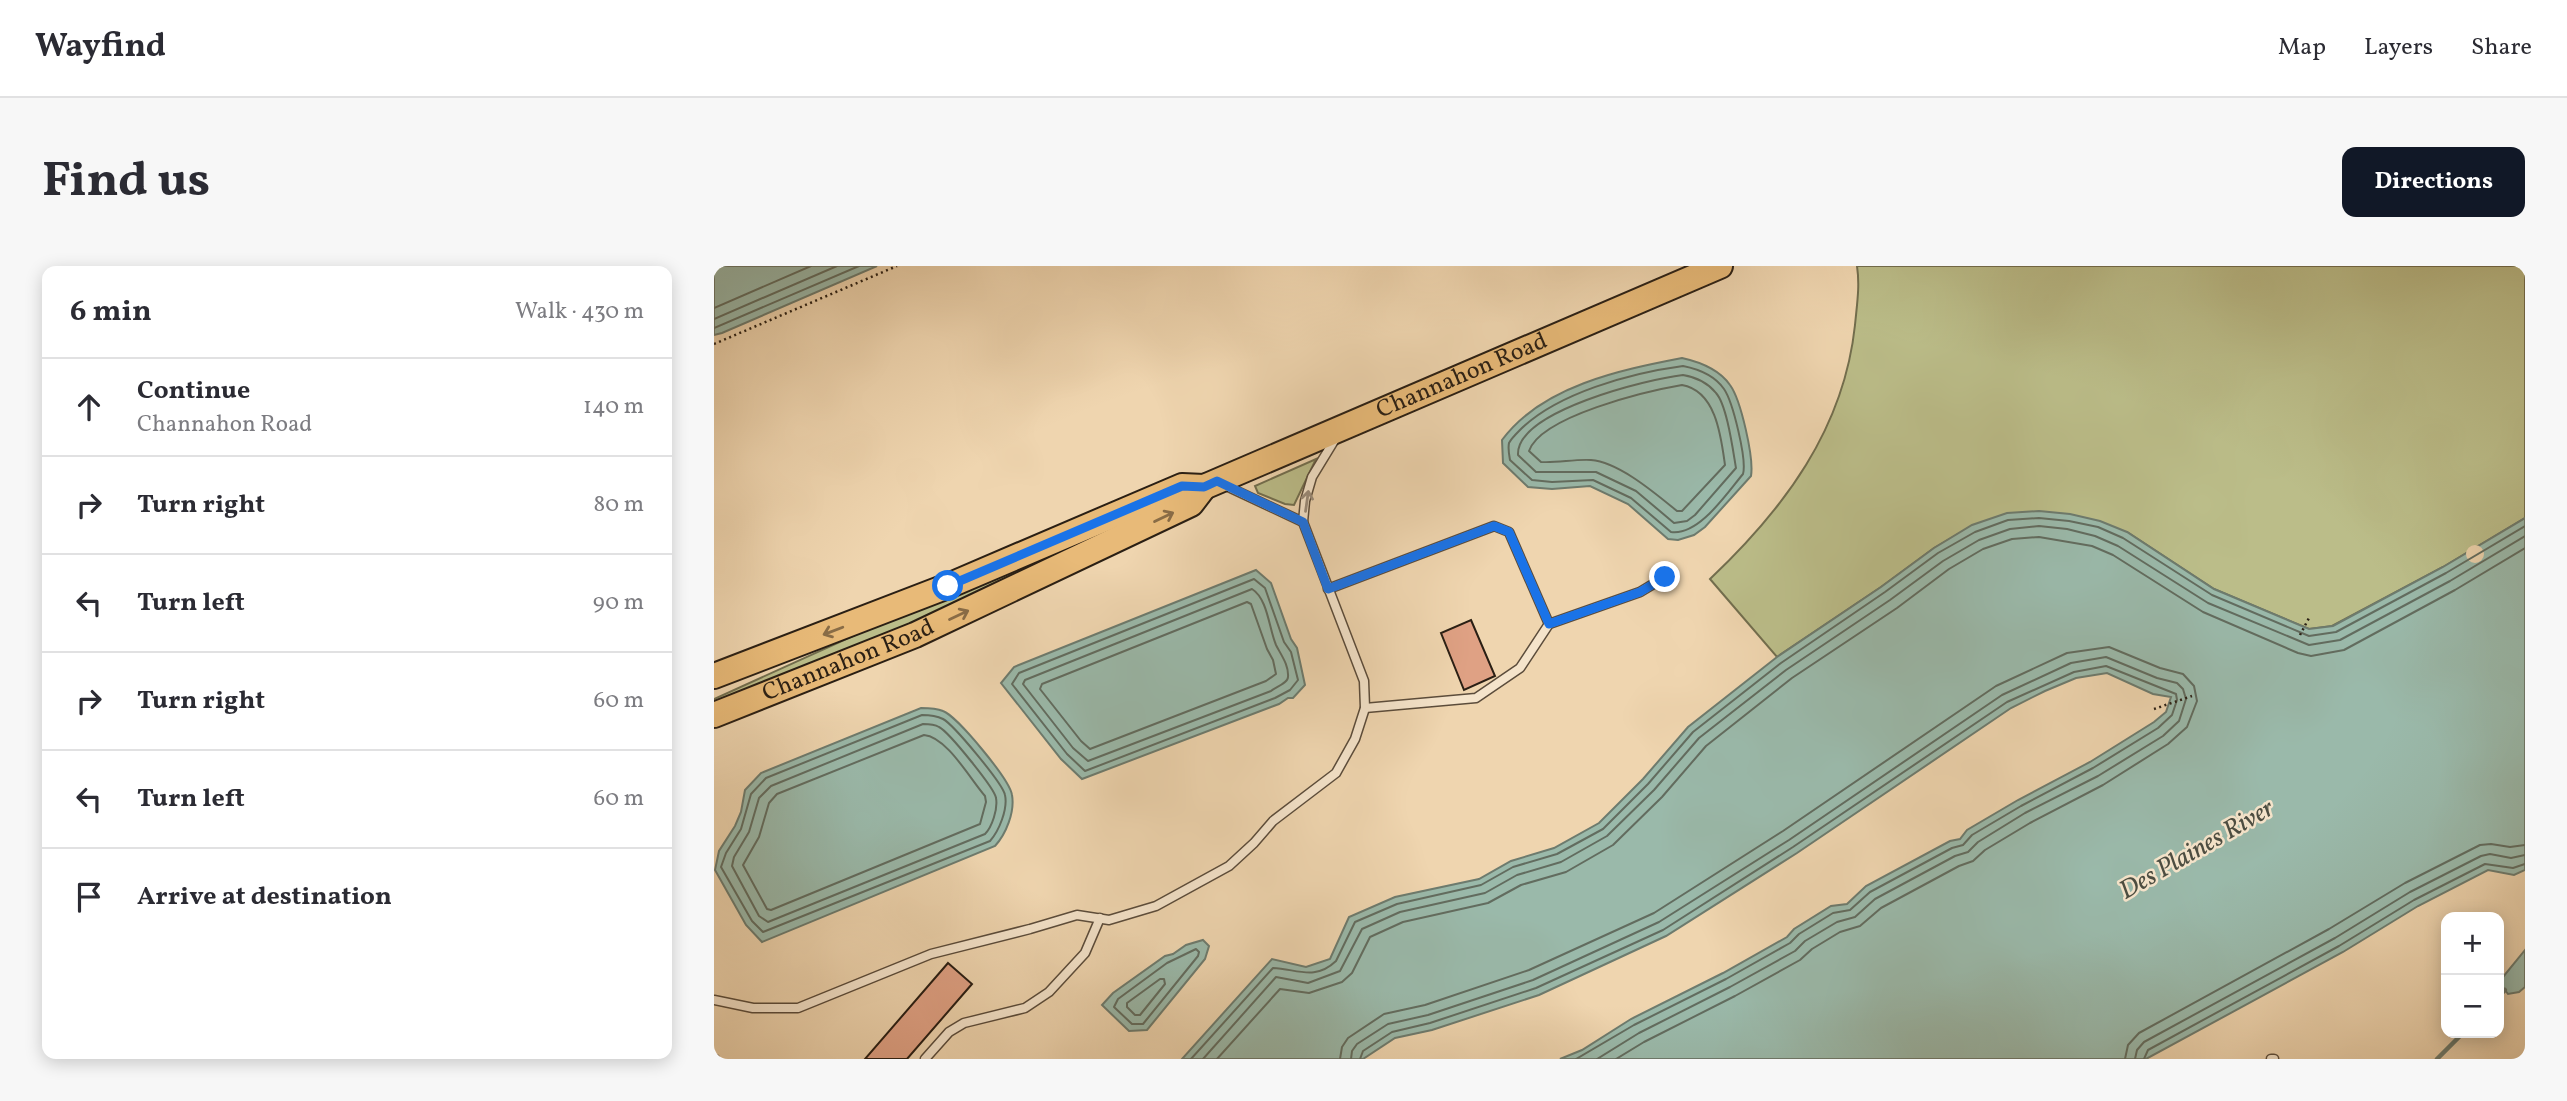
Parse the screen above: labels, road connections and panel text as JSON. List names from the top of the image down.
{
  "streets": {
    "main road": ["Channahon Road"]
  },
  "water": ["Des Plaines River"],
  "page": {
    "header": "Wayfind",
    "nav": ["Map", "Layers", "Share"],
    "buttons": "Directions",
    "title": "Find us",
    "heading": ["6 min", "Walk · 430 m"],
    "list": [
      ["Continue", "Channahon Road", "140 m"],
      ["Turn right", "80 m"],
      ["Turn left", "90 m"],
      ["Turn right", "60 m"],
      ["Turn left", "60 m"],
      "Arrive at destination"
    ],
    "map_buttons": ["+", "−"]
  }
}
